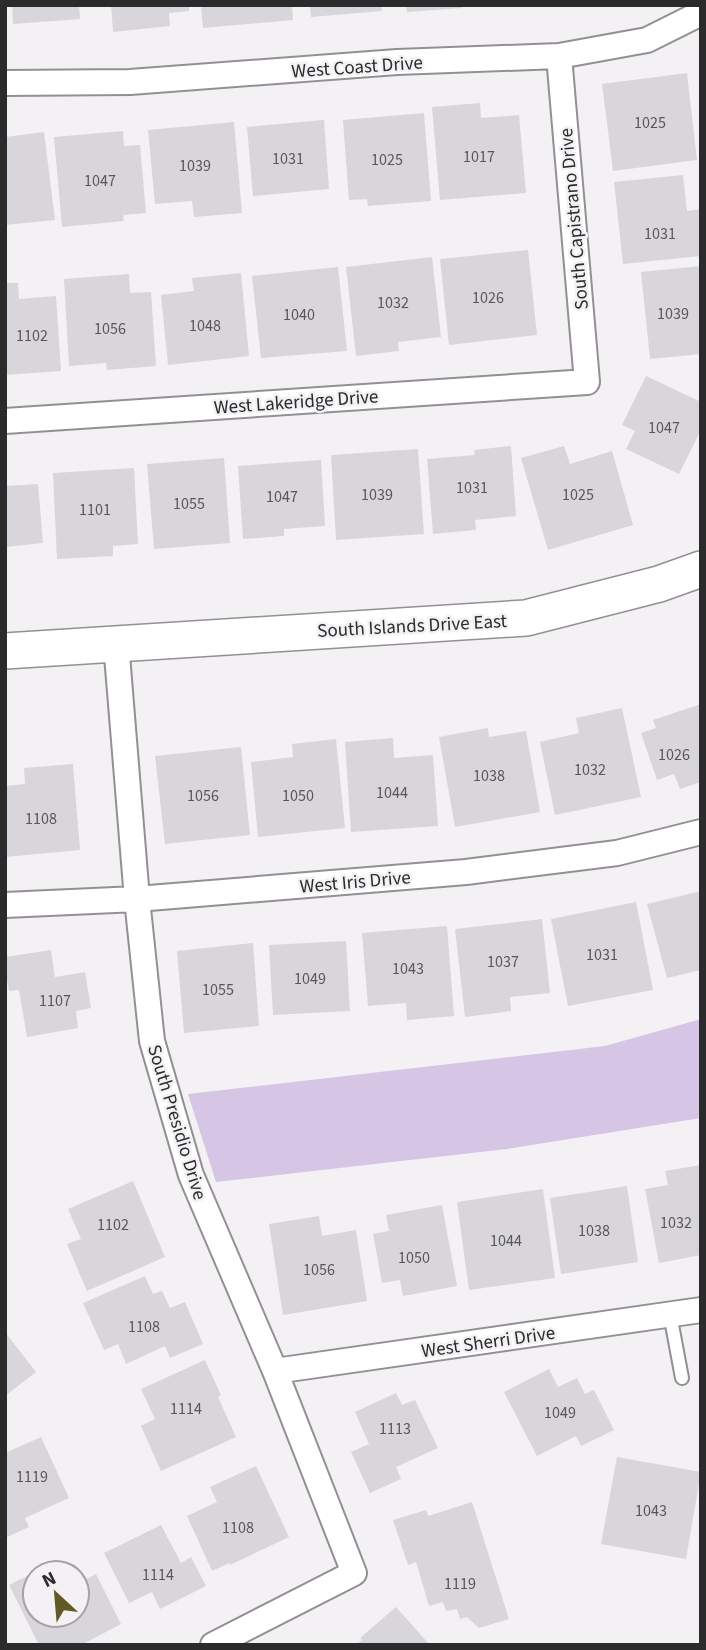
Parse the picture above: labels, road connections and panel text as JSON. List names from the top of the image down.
{
  "streets": {
    "street": [
      "West Coast Drive",
      "South Capistrano Drive",
      "West Lakeridge Drive",
      "South Islands Drive East",
      "West Iris Drive",
      "South Presidio Drive",
      "West Sherri Drive"
    ]
  },
  "crossings": [
    ["West Coast Drive", "South Capistrano Drive"],
    ["South Capistrano Drive", "West Lakeridge Drive"],
    ["South Islands Drive East", "South Presidio Drive"],
    ["West Iris Drive", "South Presidio Drive"],
    ["South Presidio Drive", "West Sherri Drive"]
  ],
  "house_numbers": [
    "1025",
    "1017",
    "1031",
    "1025",
    "1039",
    "1047",
    "1031",
    "1026",
    "1032",
    "1039",
    "1040",
    "1048",
    "1056",
    "1102",
    "1047",
    "1031",
    "1039",
    "1025",
    "1047",
    "1055",
    "1101",
    "1026",
    "1032",
    "1038",
    "1044",
    "1056",
    "1050",
    "1108",
    "1031",
    "1037",
    "1043",
    "1049",
    "1055",
    "1107",
    "1032",
    "1102",
    "1038",
    "1044",
    "1050",
    "1056",
    "1108",
    "1114",
    "1049",
    "1113",
    "1119",
    "1043",
    "1108",
    "1114",
    "1119"
  ],
  "north": "top left"
}
